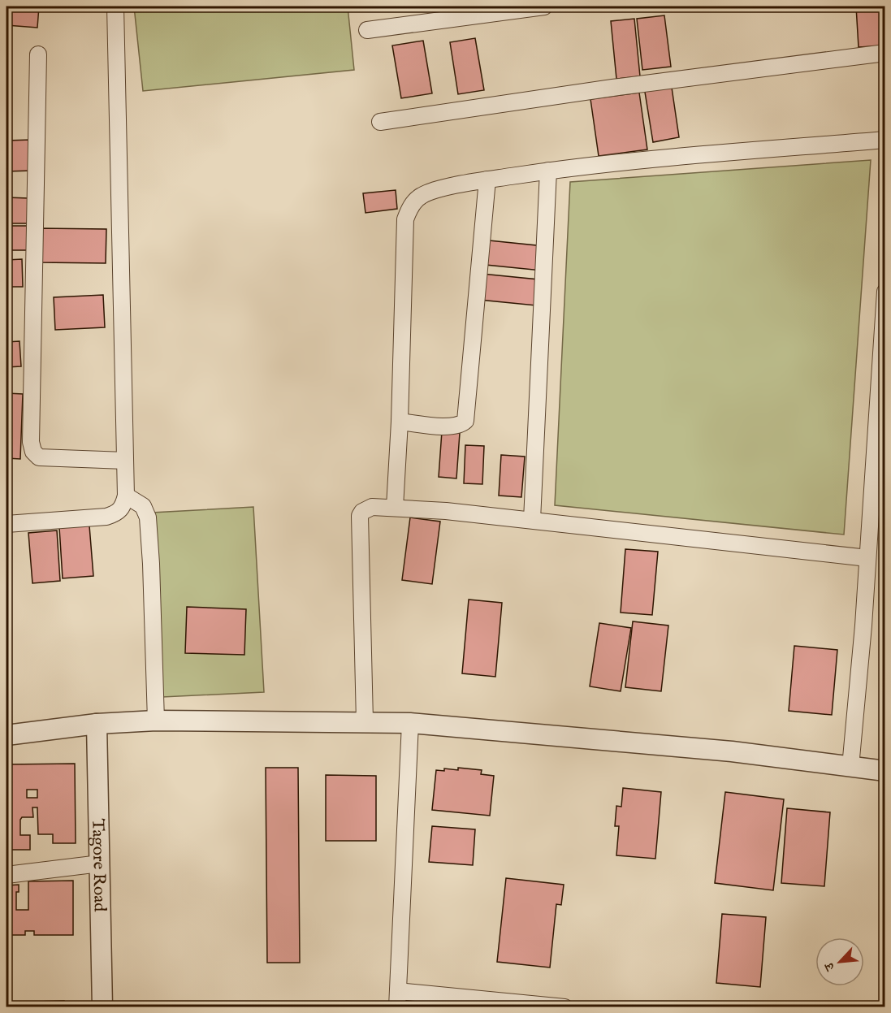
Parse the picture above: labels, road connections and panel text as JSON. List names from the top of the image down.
{
  "streets": {
    "street": ["Tagore Road"]
  },
  "north": "bottom left"
}
